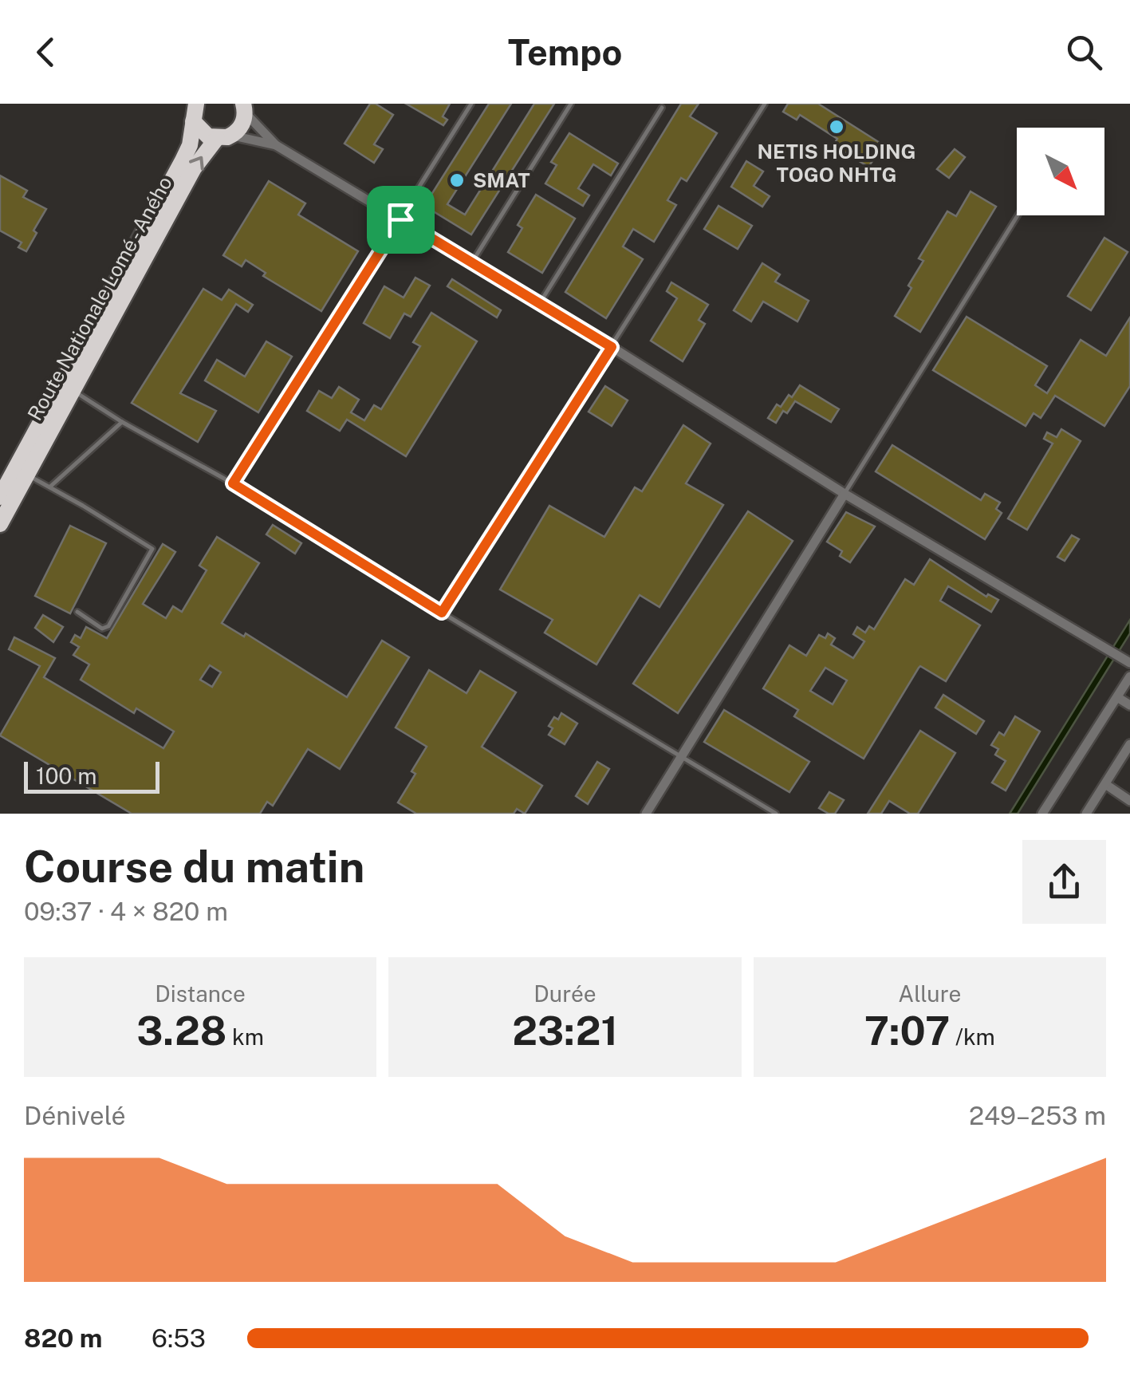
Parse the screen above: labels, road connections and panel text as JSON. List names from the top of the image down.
{
  "streets": {
    "highway": ["Route Nationale Lomé - Aného"]
  },
  "places": ["NETIS HOLDING TOGO NHTG", "SMAT"],
  "scale_bar": "100 m",
  "north": "bottom right",
  "page": {
    "header": "Tempo",
    "scale": "100 m",
    "heading": ["Course du matin", "09:37 · 4 × 820 m"],
    "stats": [
      ["Distance", "3.28 km"],
      ["Durée", "23:21"],
      ["Allure", "7:07 /km"]
    ],
    "chart": ["Dénivelé", "249–253 m"],
    "list": [
      {
        "name": "820 m",
        "note": "6:53"
      }
    ]
  }
}
